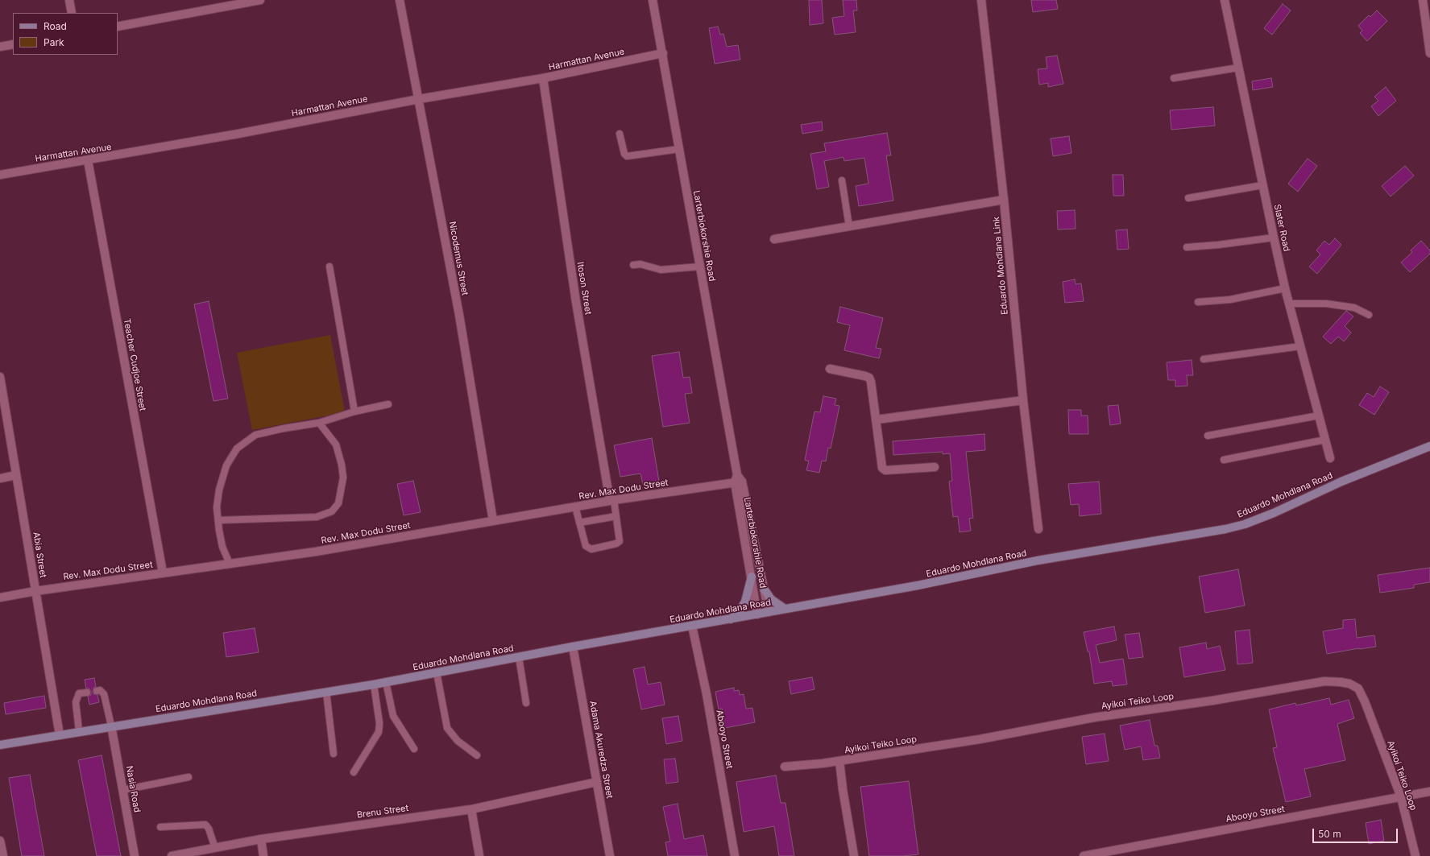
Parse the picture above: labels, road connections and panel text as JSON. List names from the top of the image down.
{
  "streets": {
    "main road": ["Eduardo Mohdlana Road"],
    "street": [
      "Harmattan Avenue",
      "Slater Road",
      "Larterbiokorshie Road",
      "Nicodemus Street",
      "Eduardo Mohdlana Link",
      "Itoson Street",
      "Teacher Cudjoe Street",
      "Rev. Max Dodu Street",
      "Abia Street",
      "Ayikoi Teiko Loop",
      "Abooyo Street",
      "Adama Akuredza Street",
      "Nasia Road",
      "Brenu Street"
    ]
  },
  "crossings": [
    ["Harmattan Avenue", "Larterbiokorshie Road"],
    ["Harmattan Avenue", "Nicodemus Street"],
    ["Harmattan Avenue", "Itoson Street"],
    ["Harmattan Avenue", "Teacher Cudjoe Street"],
    ["Larterbiokorshie Road", "Rev. Max Dodu Street"],
    ["Larterbiokorshie Road", "Eduardo Mohdlana Road"],
    ["Nicodemus Street", "Rev. Max Dodu Street"],
    ["Itoson Street", "Rev. Max Dodu Street"],
    ["Teacher Cudjoe Street", "Rev. Max Dodu Street"],
    ["Rev. Max Dodu Street", "Abia Street"],
    ["Eduardo Mohdlana Road", "Abia Street"],
    ["Eduardo Mohdlana Road", "Abooyo Street"],
    ["Eduardo Mohdlana Road", "Adama Akuredza Street"],
    ["Eduardo Mohdlana Road", "Nasia Road"],
    ["Ayikoi Teiko Loop", "Abooyo Street"],
    ["Adama Akuredza Street", "Brenu Street"]
  ],
  "legend": ["Road", "Park"],
  "scale_bar": "50 m"
}
